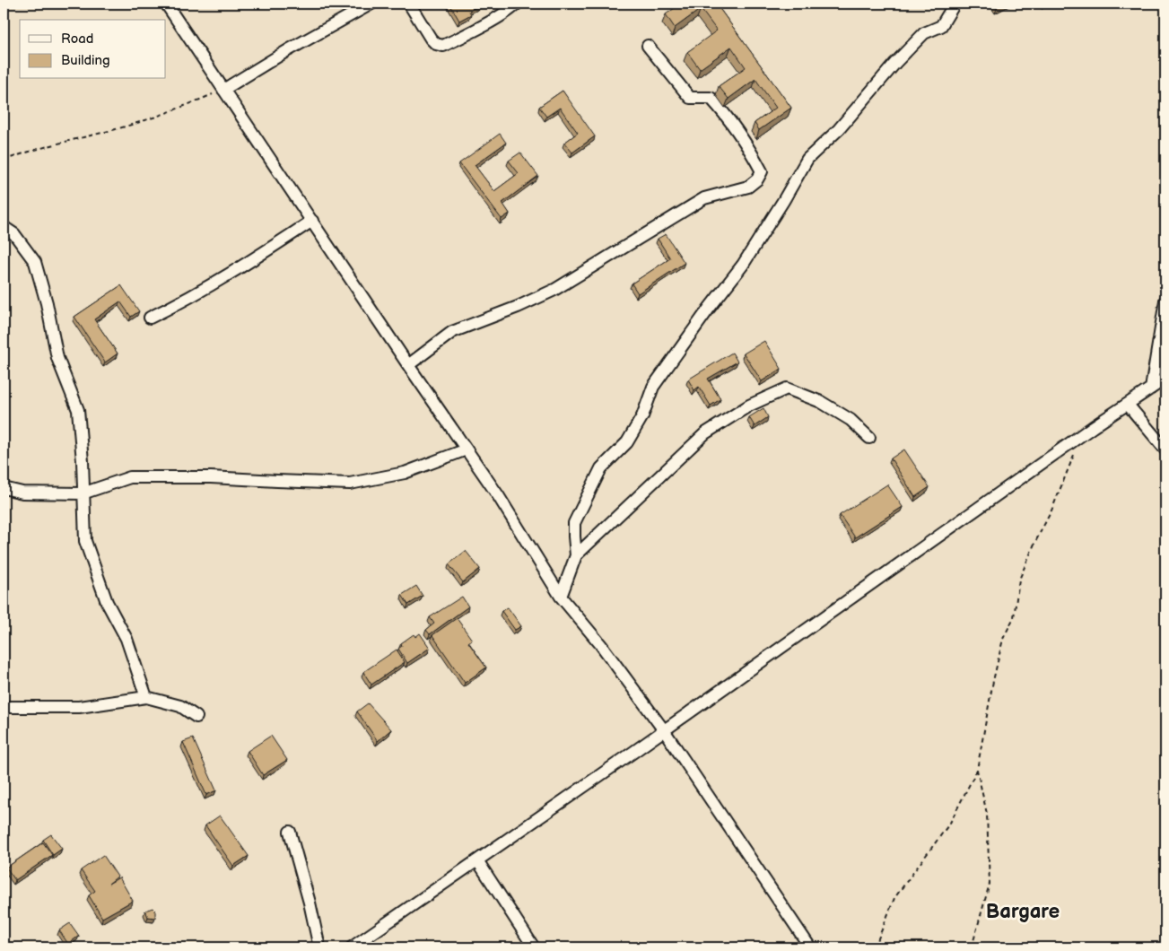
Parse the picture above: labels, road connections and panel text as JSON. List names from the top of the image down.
{
  "districts": ["Bargare"],
  "legend": ["Road", "Building"]
}
